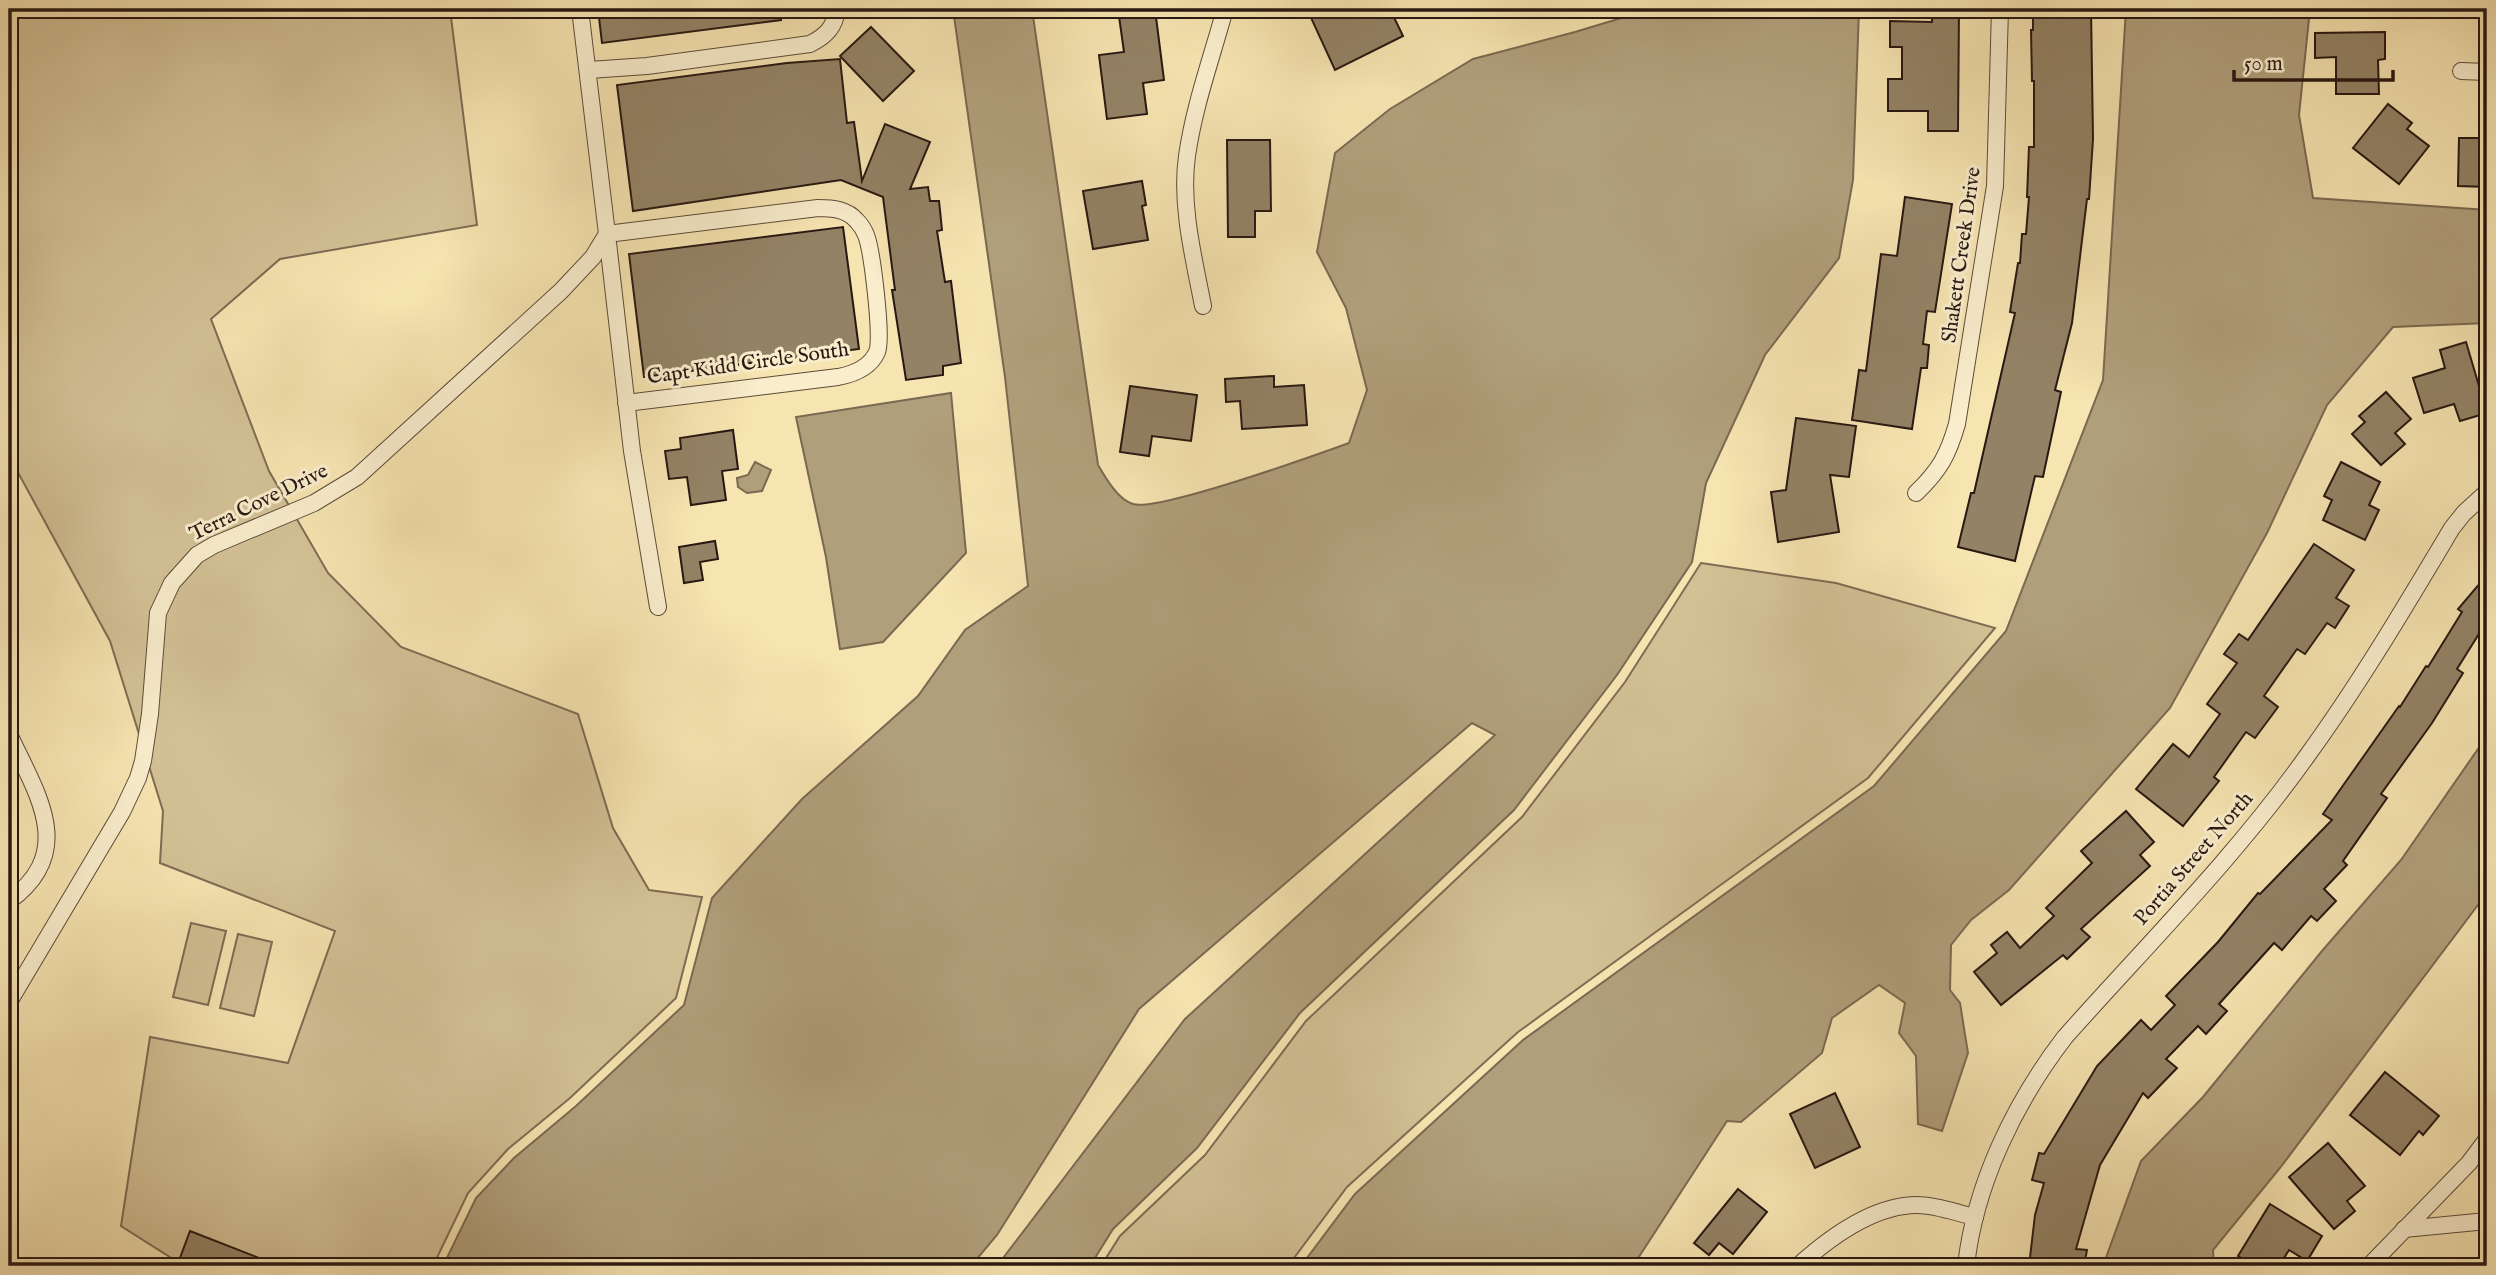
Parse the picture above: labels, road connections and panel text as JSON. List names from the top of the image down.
{
  "streets": {
    "street": [
      "Shakett Creek Drive",
      "Capt Kidd Circle South",
      "Terra Cove Drive",
      "Portia Street North"
    ]
  },
  "crossings": [
    ["Capt Kidd Circle South", "Terra Cove Drive"]
  ],
  "scale_bar": "50 m"
}
